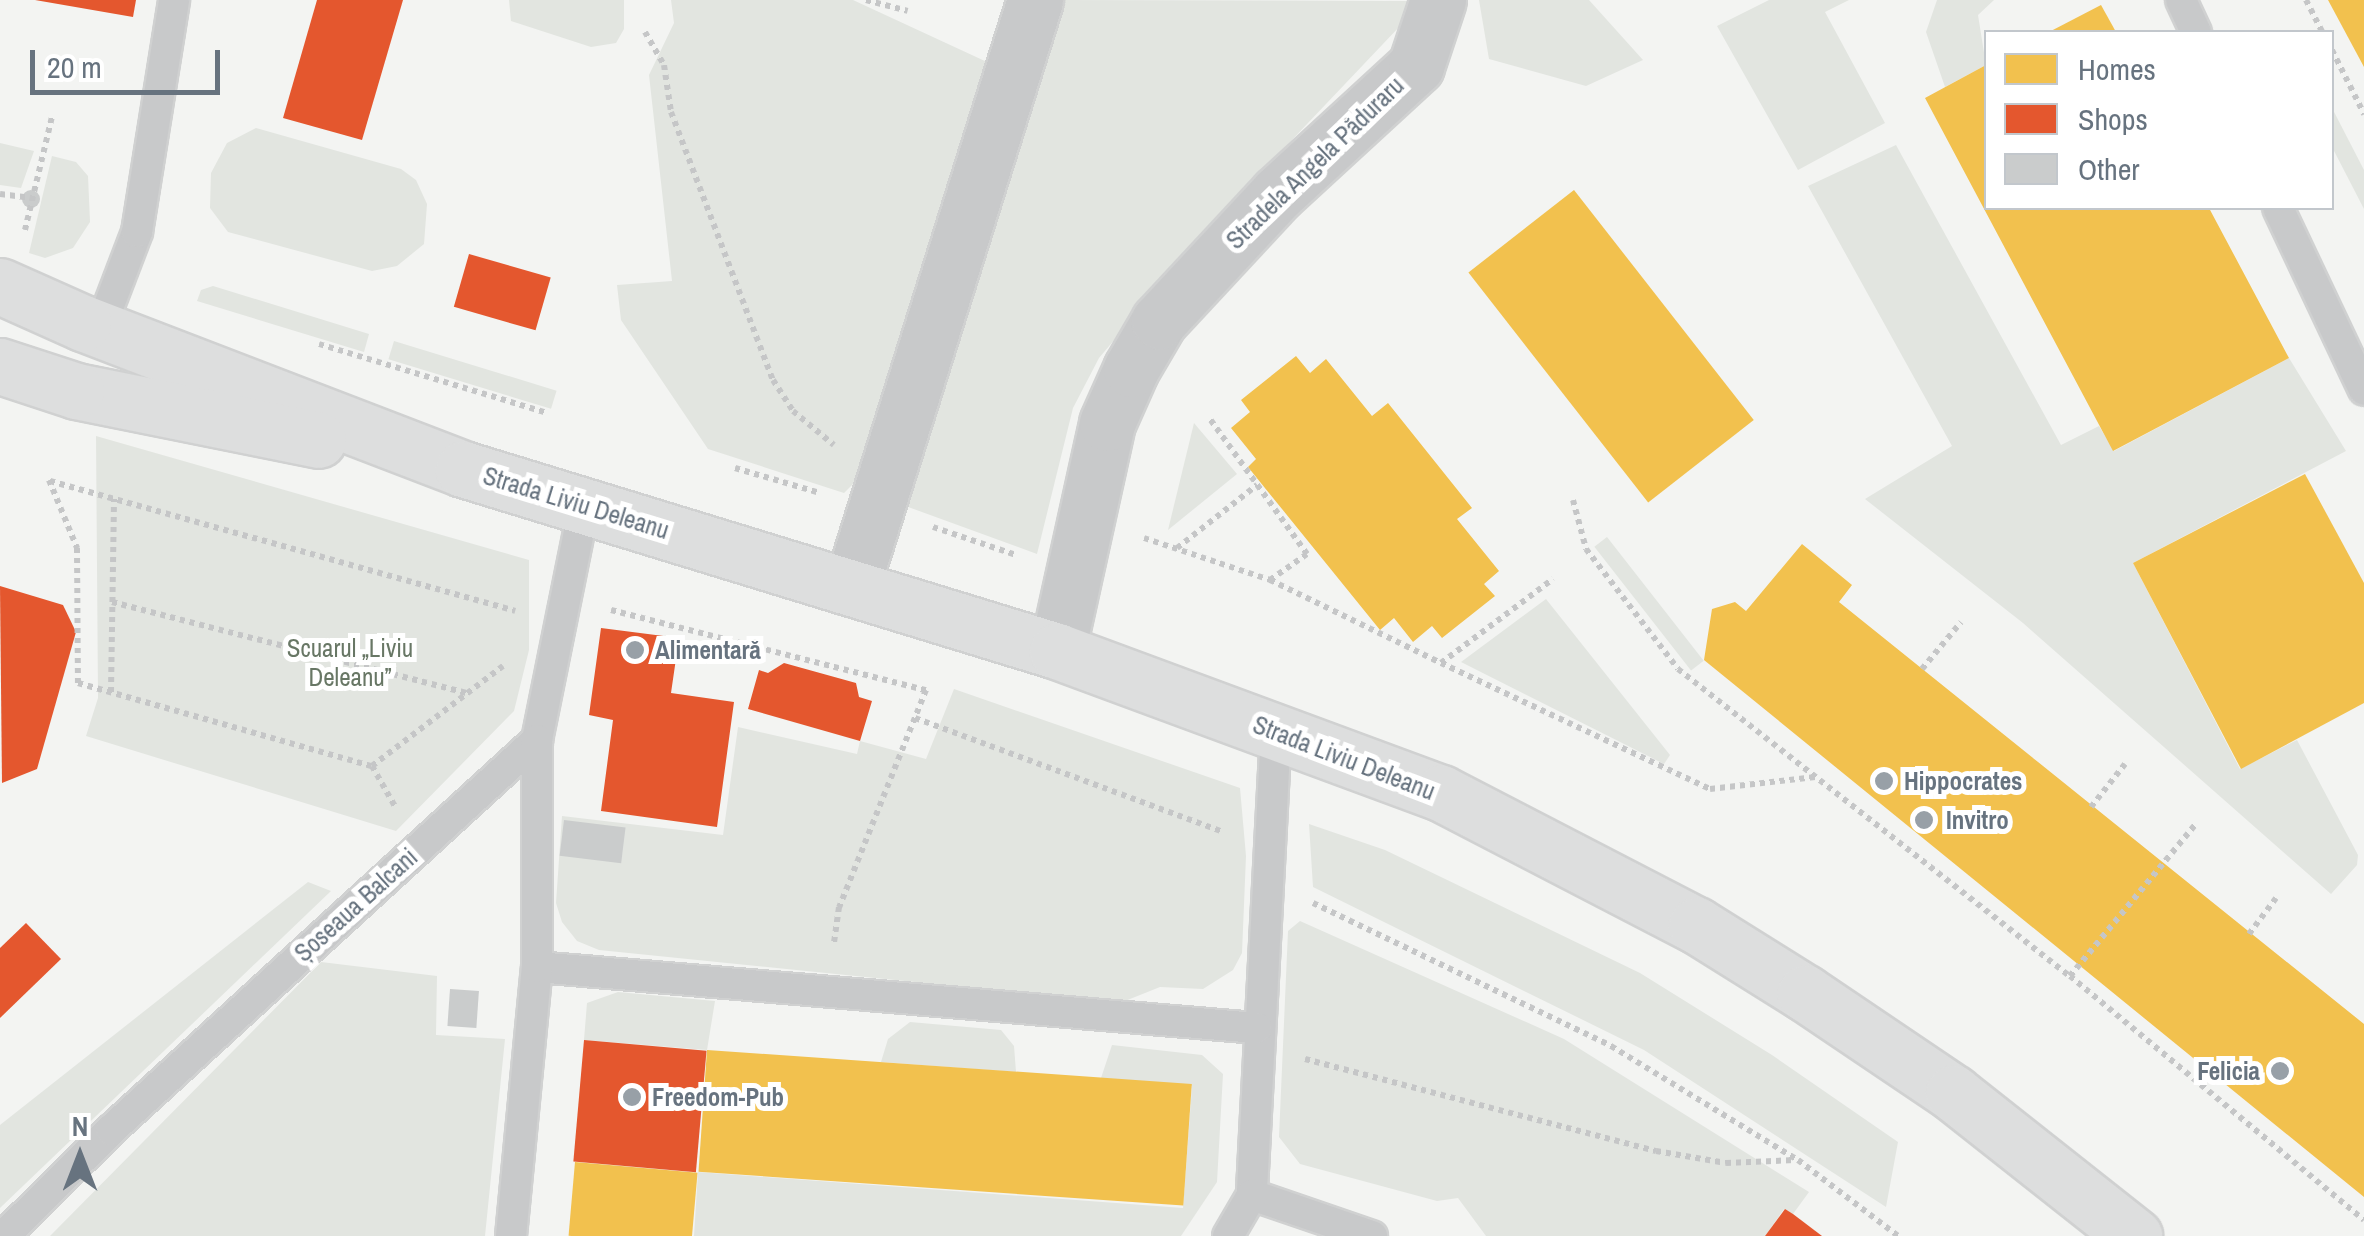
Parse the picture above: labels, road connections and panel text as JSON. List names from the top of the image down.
{
  "streets": {
    "main road": ["Strada Liviu Deleanu"],
    "street": ["Stradela Angela Păduraru"],
    "lane": ["Șoseaua Balcani"]
  },
  "crossings": [
    ["Stradela Angela Păduraru", "Strada Liviu Deleanu"]
  ],
  "parks": ["Scuarul „Liviu Deleanu”"],
  "places": [
    "Alimentară",
    "Hippocrates",
    "Invitro",
    "Felicia",
    "Freedom-Pub"
  ],
  "legend": ["Homes", "Shops", "Other"],
  "scale_bar": "20 m",
  "north": "top"
}
